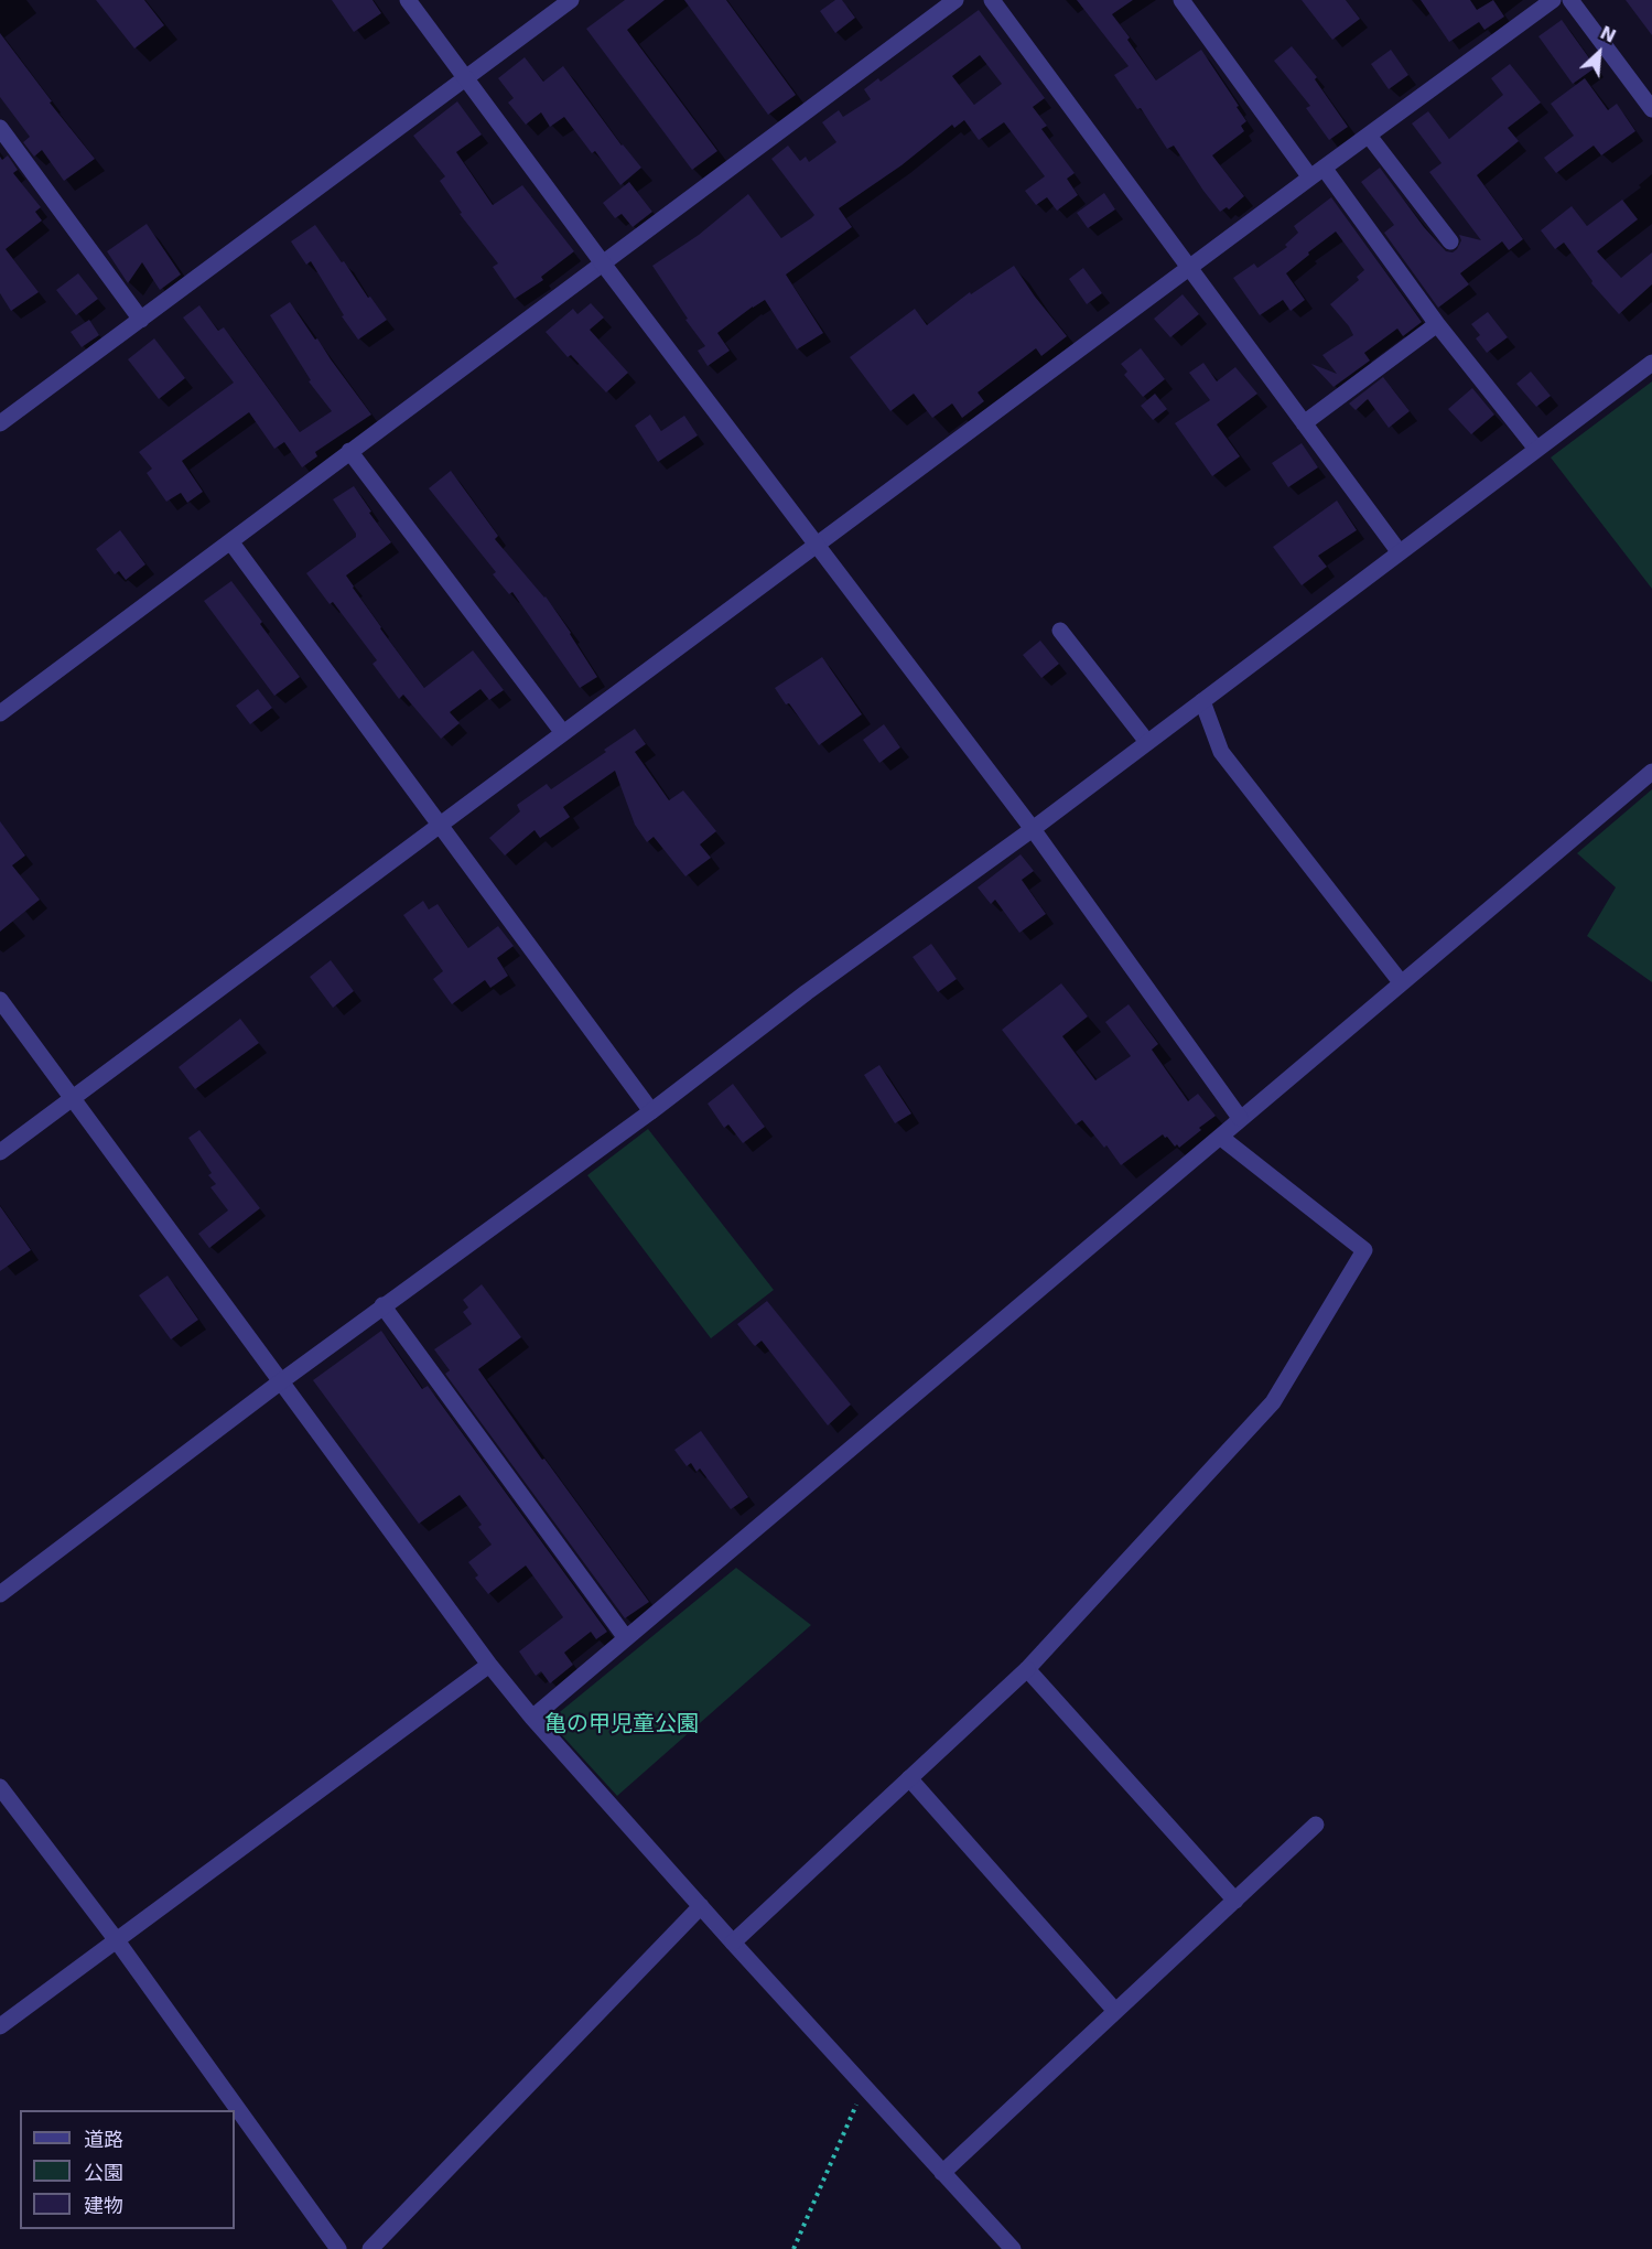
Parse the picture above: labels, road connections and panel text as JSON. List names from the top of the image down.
{
  "parks": ["亀の甲児童公園"],
  "legend": ["道路", "公園", "建物"],
  "north": "top right"
}
